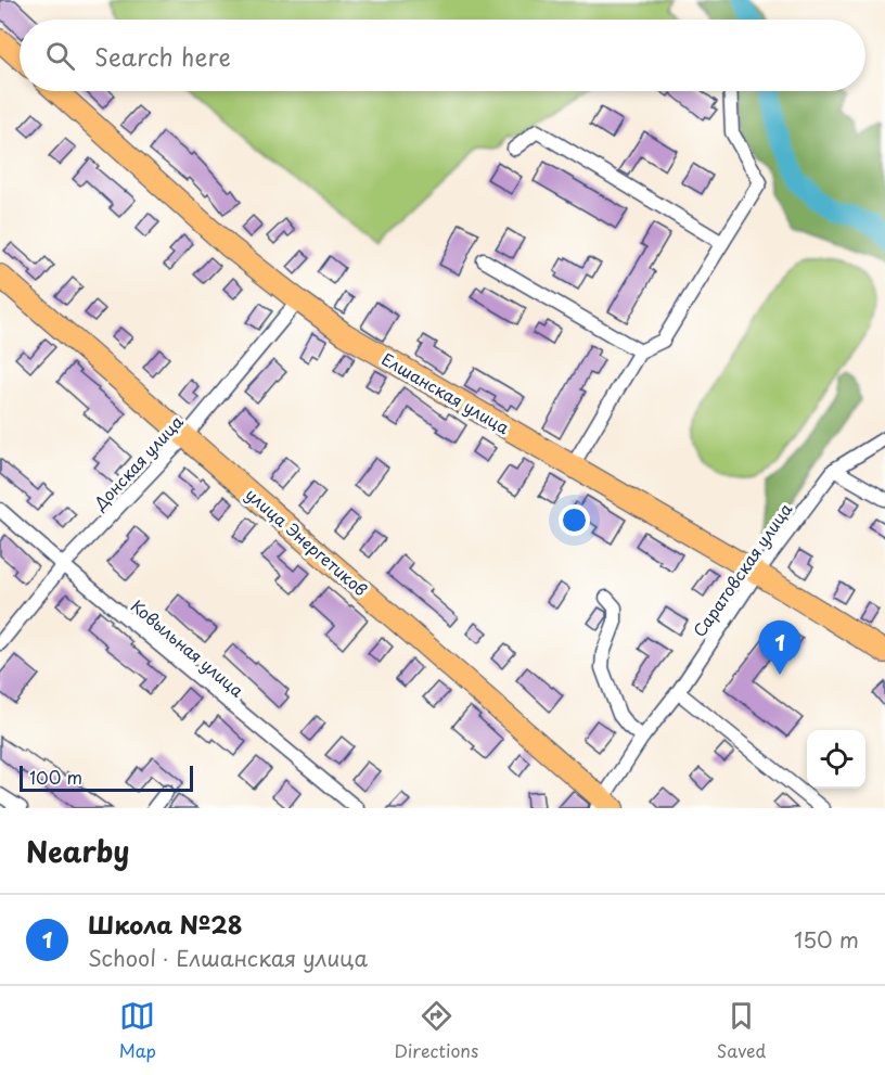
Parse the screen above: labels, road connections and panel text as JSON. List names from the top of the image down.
{
  "streets": {
    "main road": ["Елшанская улица", "улица Энергетиков"],
    "street": ["Донская улица", "Саратовская улица", "Ковыльная улица"]
  },
  "crossings": [
    ["Елшанская улица", "Донская улица"],
    ["Елшанская улица", "Саратовская улица"],
    ["Донская улица", "улица Энергетиков"],
    ["Донская улица", "Ковыльная улица"],
    ["улица Энергетиков", "Саратовская улица"]
  ],
  "scale_bar": "100 m",
  "page": {
    "search": "Search here",
    "pins": "1",
    "scale": "100 m",
    "heading": "Nearby",
    "list": [
      {
        "mark": "1",
        "name": "Школа №28",
        "note": "School · Елшанская улица",
        "value": "150 m"
      }
    ],
    "nav": ["Map", "Directions", "Saved"]
  }
}
